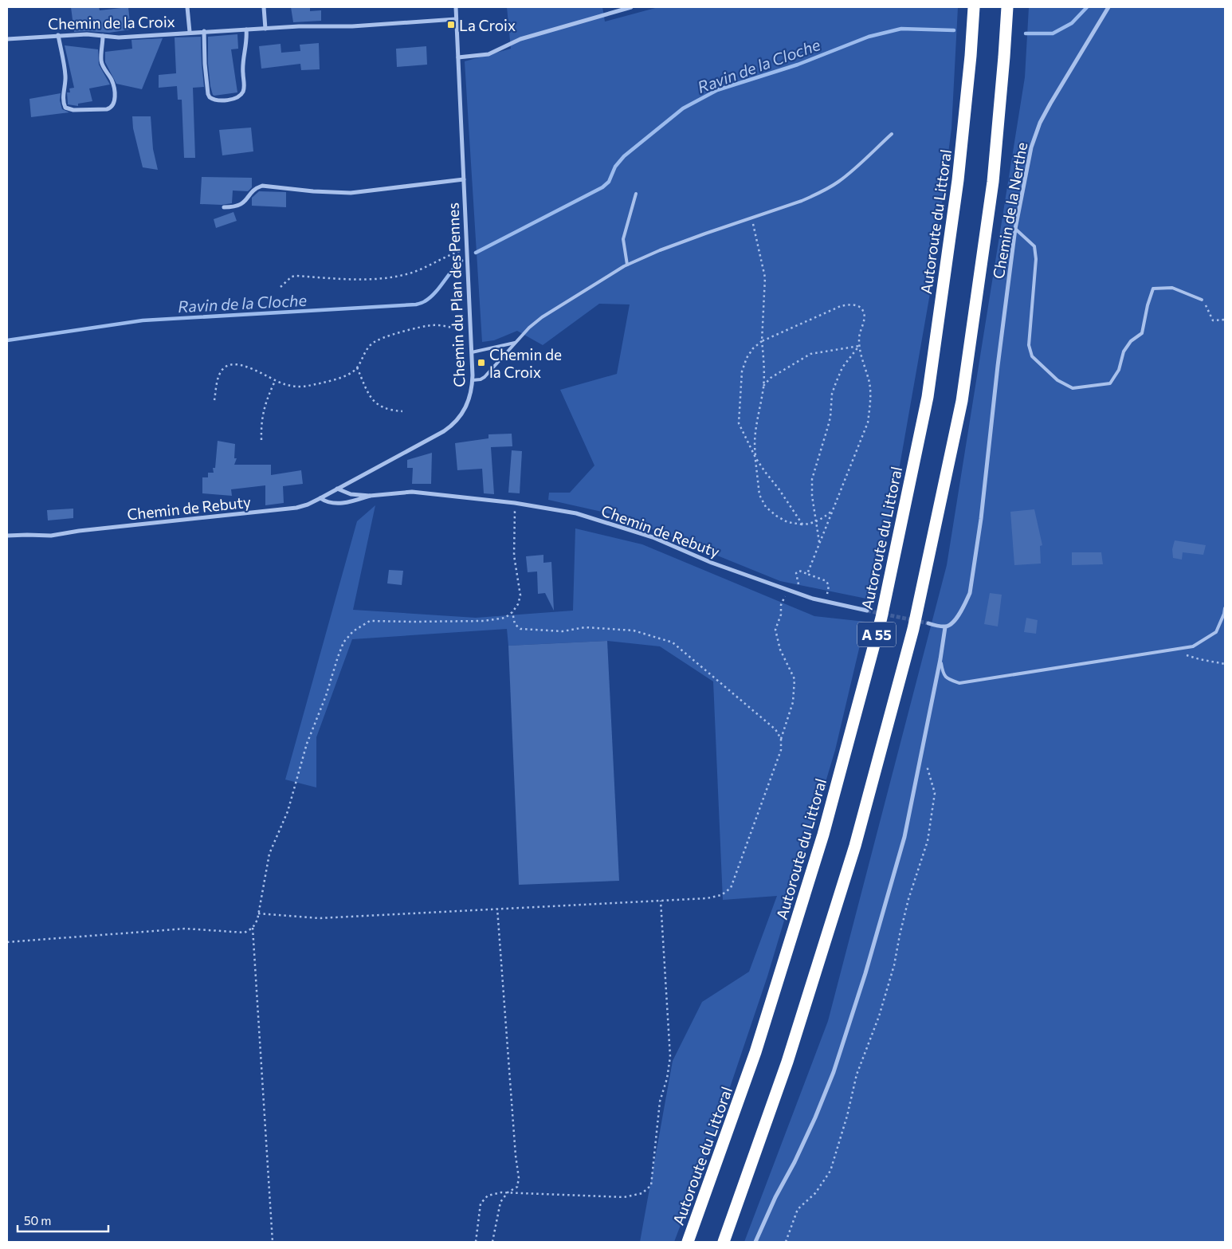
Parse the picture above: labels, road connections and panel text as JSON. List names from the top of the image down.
{
  "streets": {
    "highway": ["Autoroute du Littoral", "A 55"],
    "street": [
      "Chemin de la Croix",
      "Chemin de la Nerthe",
      "Chemin du Plan des Pennes",
      "Chemin de Rebuty"
    ]
  },
  "crossings": [
    ["Chemin de la Croix", "Chemin du Plan des Pennes"],
    ["Chemin du Plan des Pennes", "Chemin de Rebuty"]
  ],
  "water": ["Ravin de la Cloche"],
  "places": {
    "transit": ["La Croix", "Chemin de la Croix"]
  },
  "scale_bar": "50 m"
}
